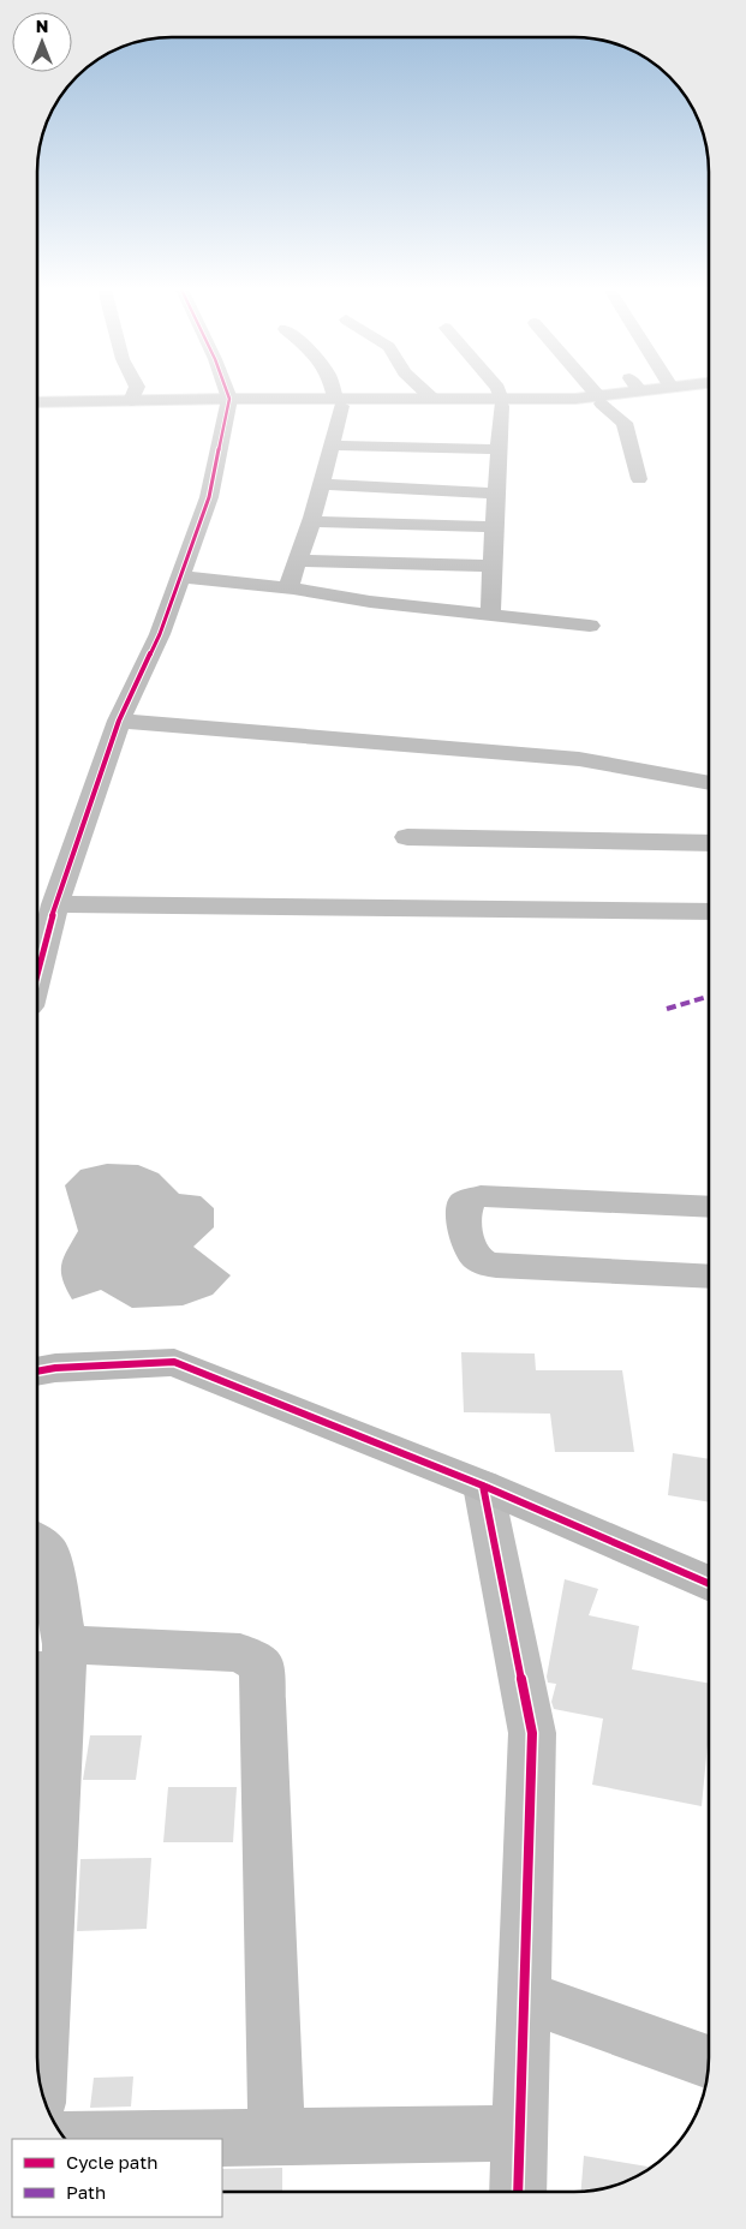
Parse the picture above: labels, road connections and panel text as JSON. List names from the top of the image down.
{
  "legend": ["Cycle path", "Path"],
  "north": "top"
}
